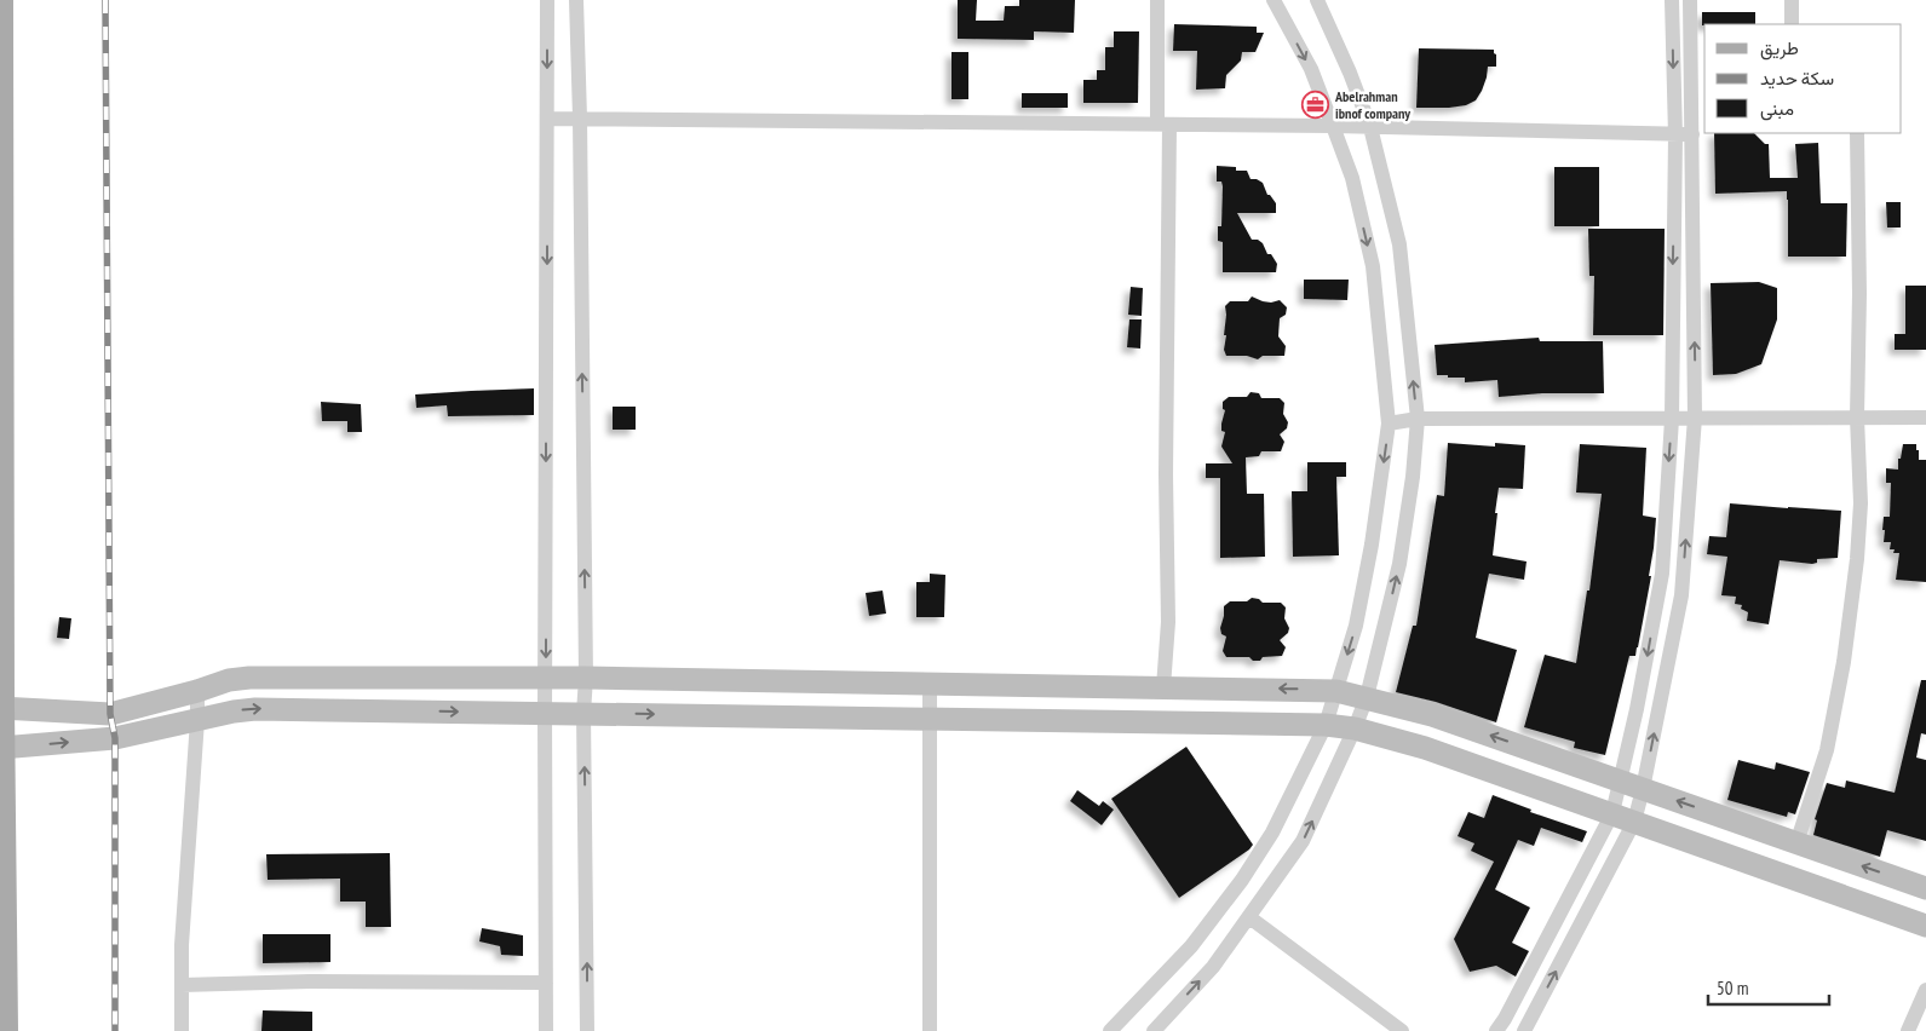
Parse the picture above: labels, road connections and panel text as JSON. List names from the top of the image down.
{
  "places": {
    "office": ["Abelrahman ibnof company"]
  },
  "legend": ["طريق", "سكة حديد", "مبنى"],
  "scale_bar": "50 m"
}
